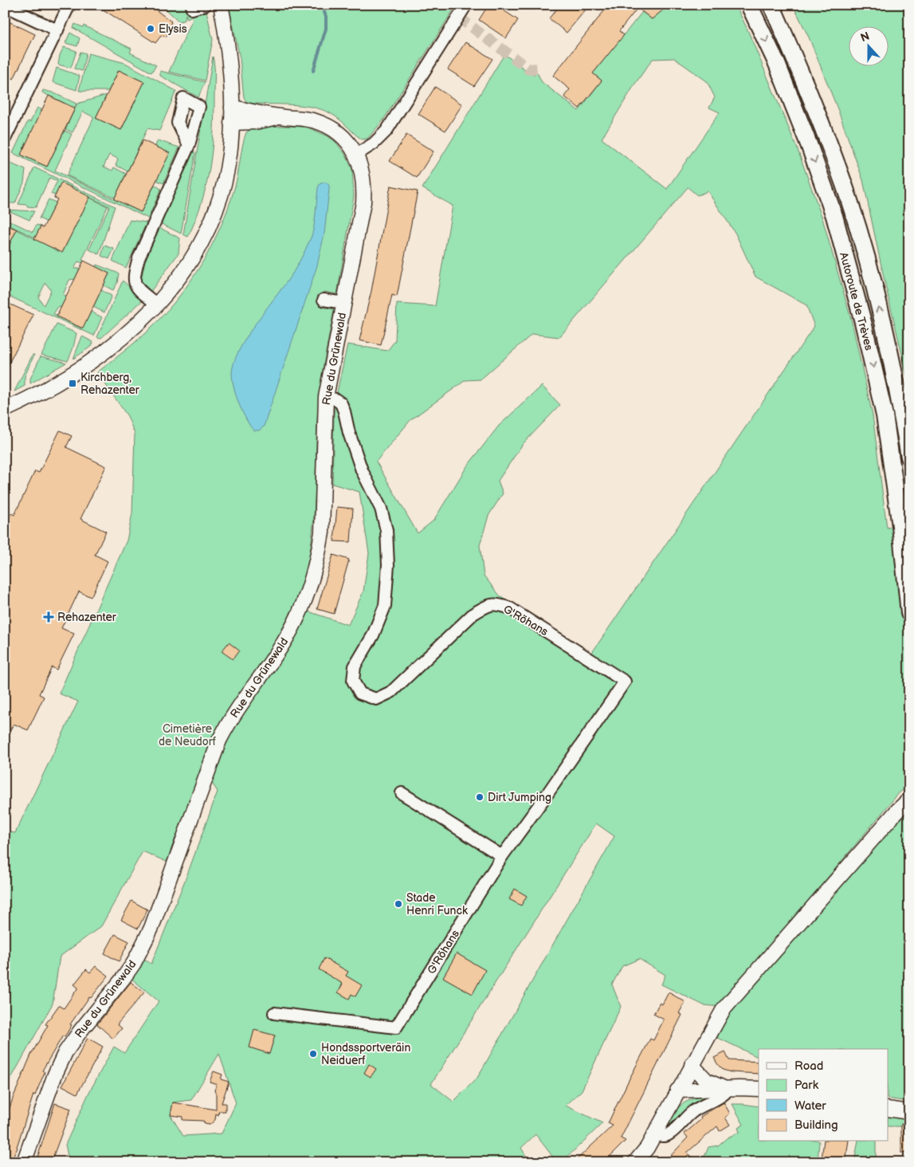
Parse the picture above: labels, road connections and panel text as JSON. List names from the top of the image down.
{
  "streets": {
    "highway": ["Autoroute de Trèves"],
    "main road": ["Rue du Grünewald"],
    "street": ["G'Röhans"]
  },
  "crossings": [
    ["Rue du Grünewald", "G'Röhans"]
  ],
  "parks": ["Cimetière de Neudorf"],
  "places": {
    "other": [
      "Elysis",
      "Dirt Jumping",
      "Stade Henri Funck",
      "Hondssportveräin Neiduerf"
    ],
    "transit": ["Kirchberg, Rehazenter"],
    "health": ["Rehazenter"]
  },
  "legend": [
    "Road",
    "Park",
    "Water",
    "Building"
  ],
  "north": "top"
}
